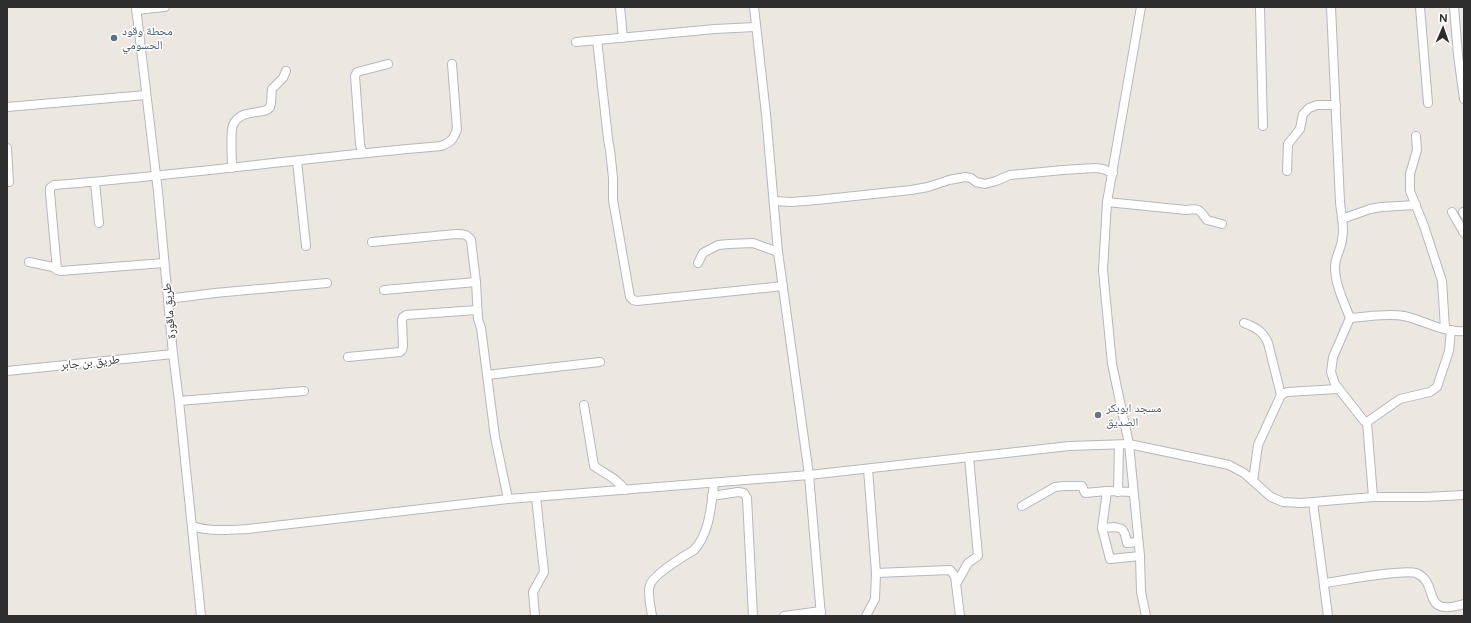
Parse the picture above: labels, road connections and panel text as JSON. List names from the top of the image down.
{
  "streets": {
    "street": ["طريق ماقورة", "طريق بن جابر"]
  },
  "crossings": [
    ["طريق ماقورة", "طريق بن جابر"]
  ],
  "places": ["محطة وقود الحسومي", "مسجد ابوبكر الصديق"],
  "north": "top"
}
